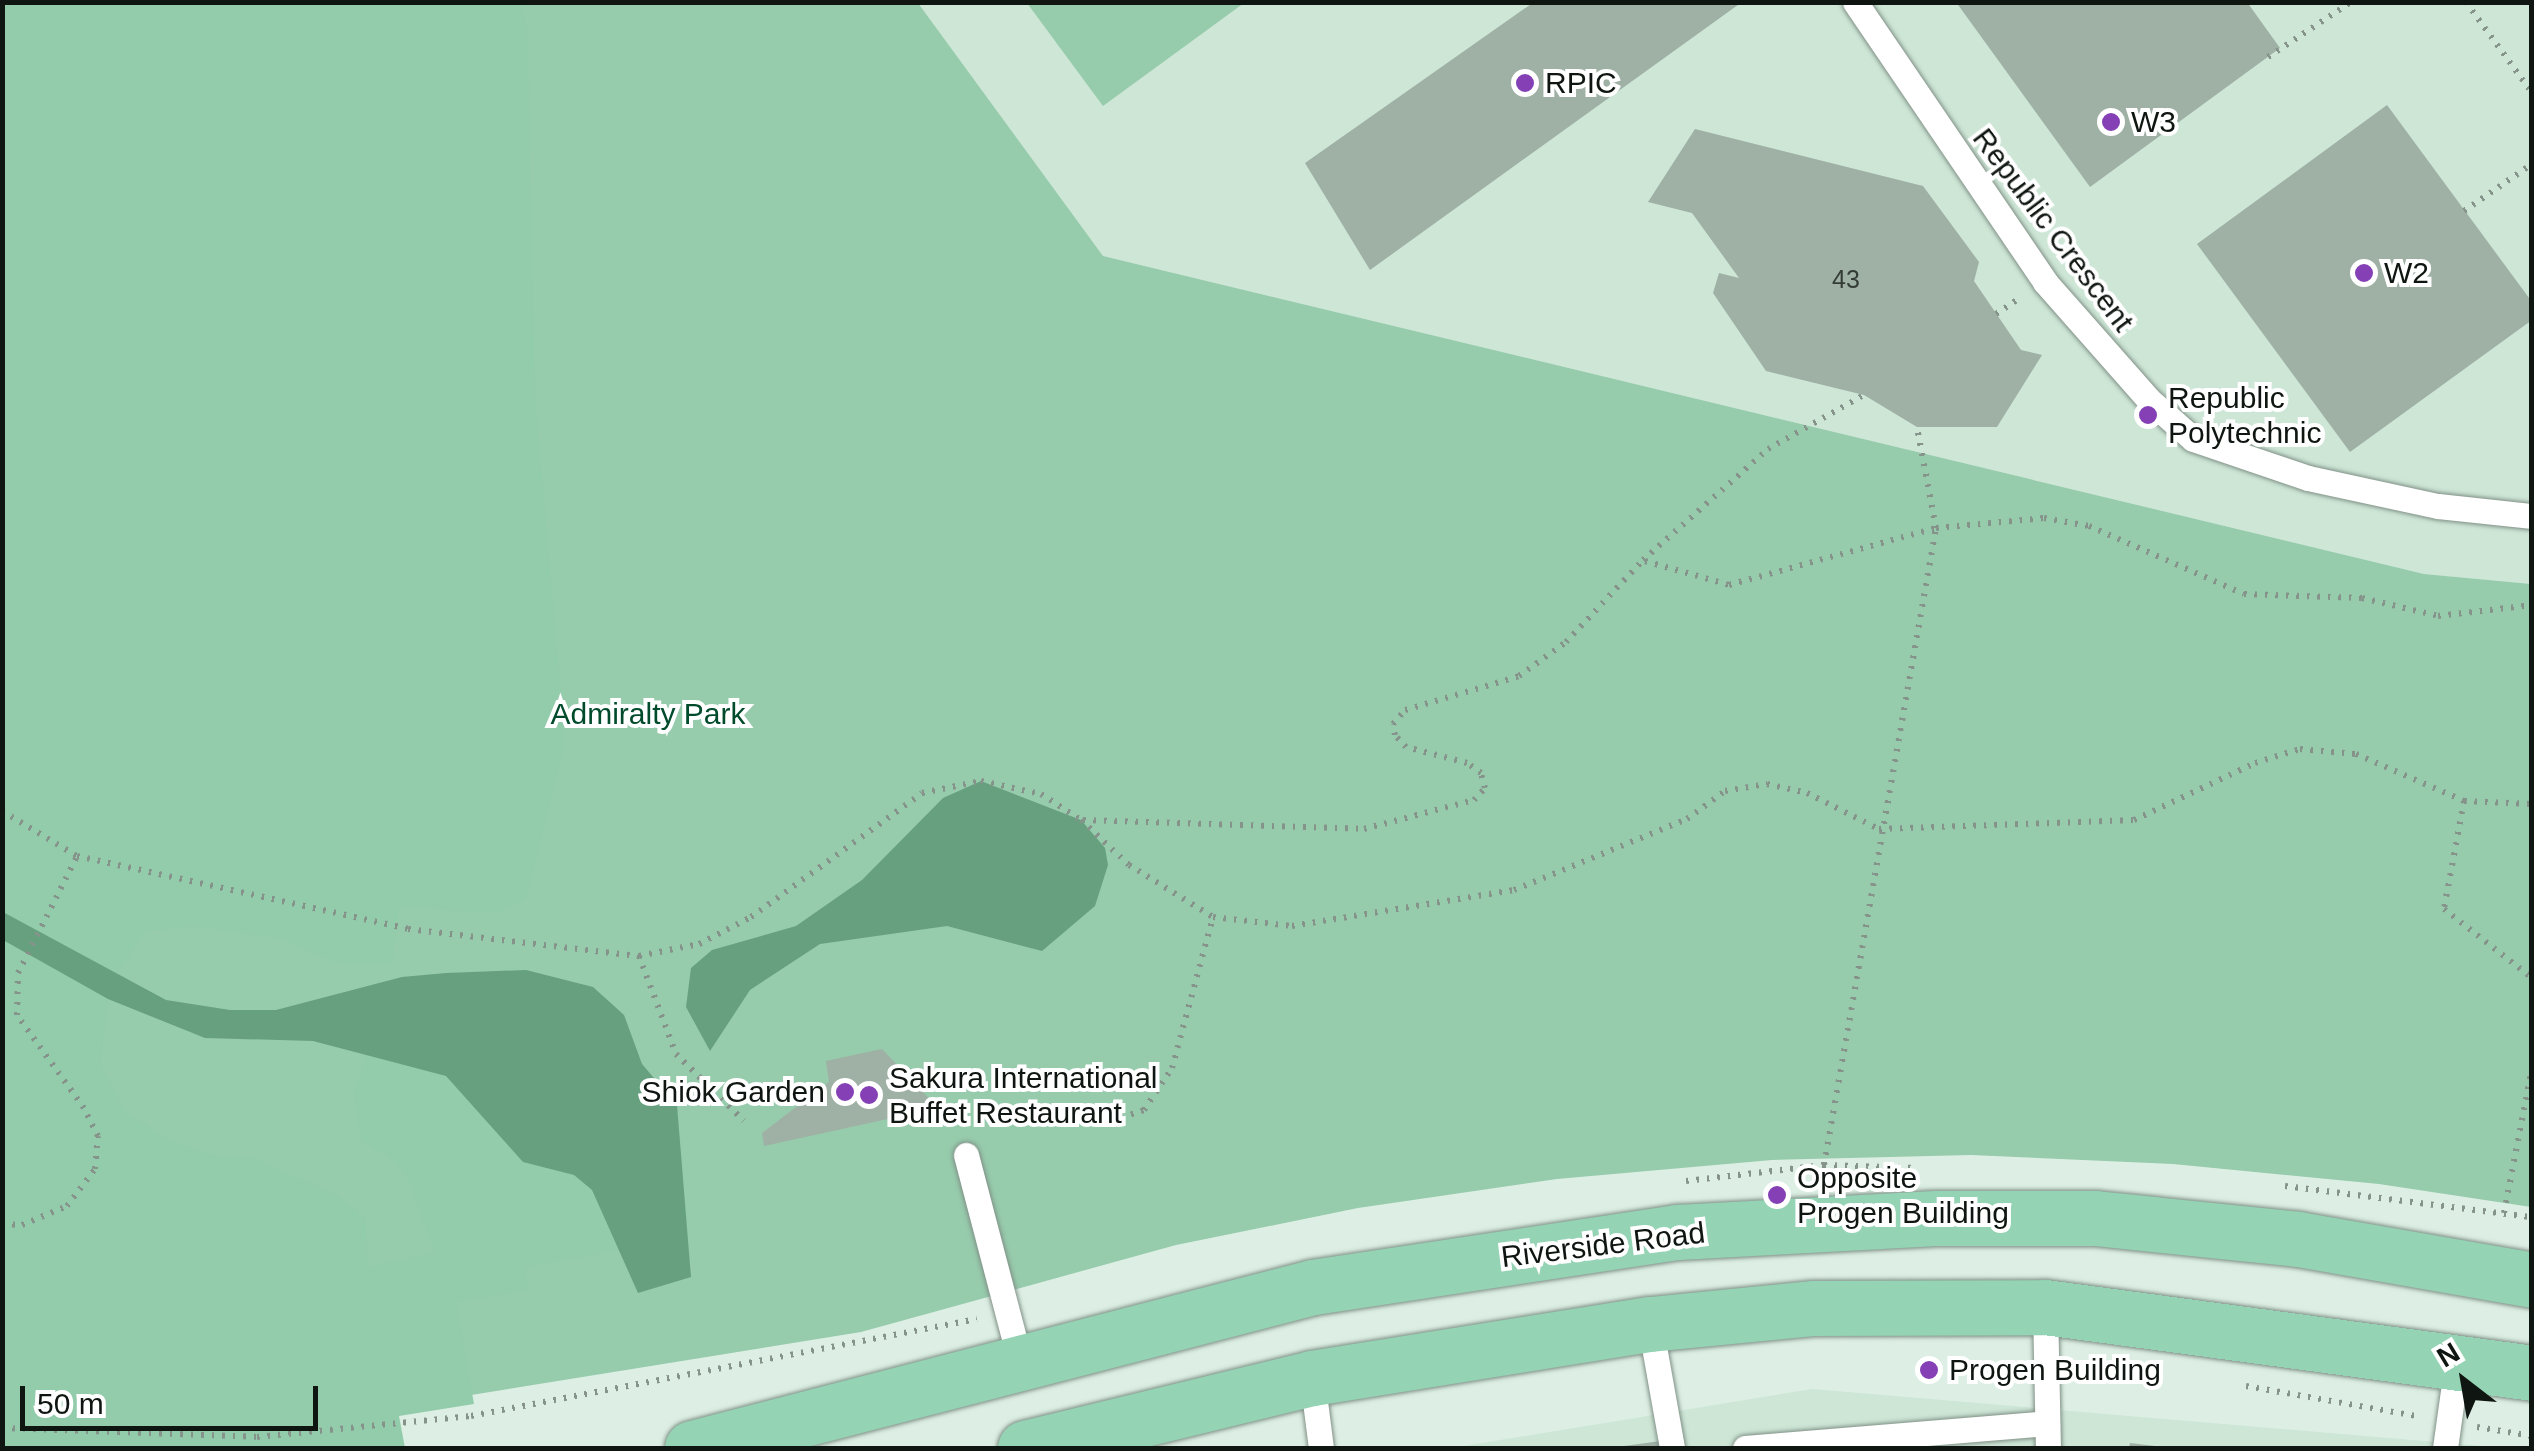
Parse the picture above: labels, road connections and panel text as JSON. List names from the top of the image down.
{
  "streets": {
    "main road": ["Riverside Road"],
    "lane": ["Republic Crescent"]
  },
  "parks": ["Admiralty Park"],
  "places": [
    "RPIC",
    "W3",
    "W2",
    "Republic Polytechnic",
    "Shiok Garden",
    "Sakura International Buffet Restaurant",
    "Opposite Progen Building",
    "Progen Building"
  ],
  "house_numbers": ["43"],
  "scale_bar": "50 m",
  "north": "top left"
}
